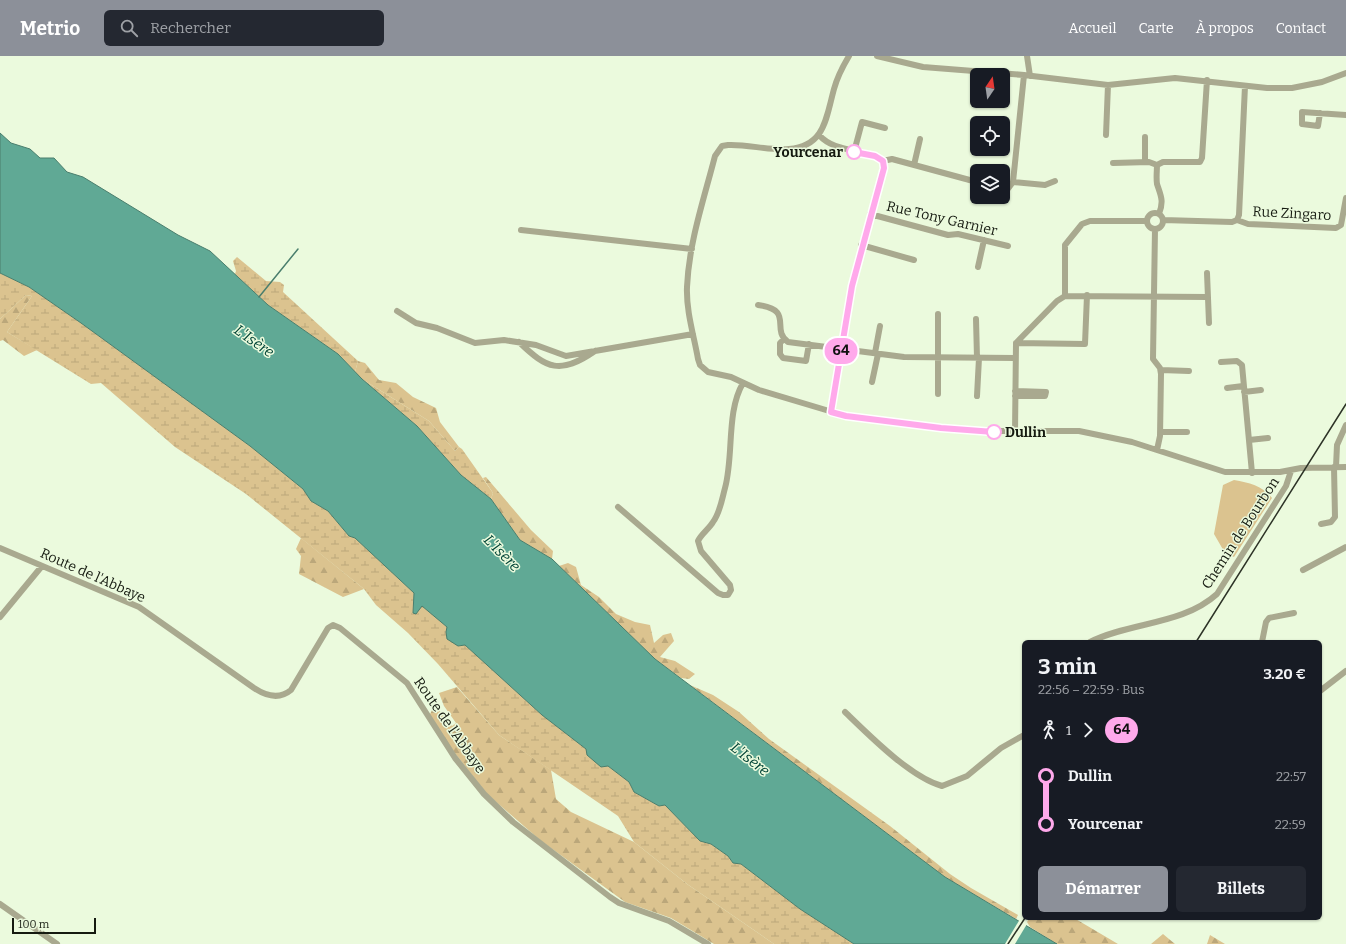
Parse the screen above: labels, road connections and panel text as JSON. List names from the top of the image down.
{
  "streets": {
    "street": [
      "Rue Zingaro",
      "Rue Tony Garnier",
      "Chemin de Bourbon",
      "Route de l'Abbaye"
    ]
  },
  "water": ["L'Isère"],
  "places": ["Yourcenar", "Dullin"],
  "lines": ["bus line 64"],
  "scale_bar": "100 m",
  "north": "top",
  "page": {
    "header": "Metrio",
    "search": "Rechercher",
    "nav": [
      "Accueil",
      "Carte",
      "À propos",
      "Contact"
    ],
    "on_map": "64",
    "heading": ["3 min", "22:56 – 22:59 · Bus", "3.20 €"],
    "legs": ["1", "64"],
    "list": [
      {
        "name": "Dullin",
        "value": "22:57"
      },
      {
        "name": "Yourcenar",
        "value": "22:59"
      }
    ],
    "buttons": ["Démarrer", "Billets"],
    "scale": "100 m"
  }
}
